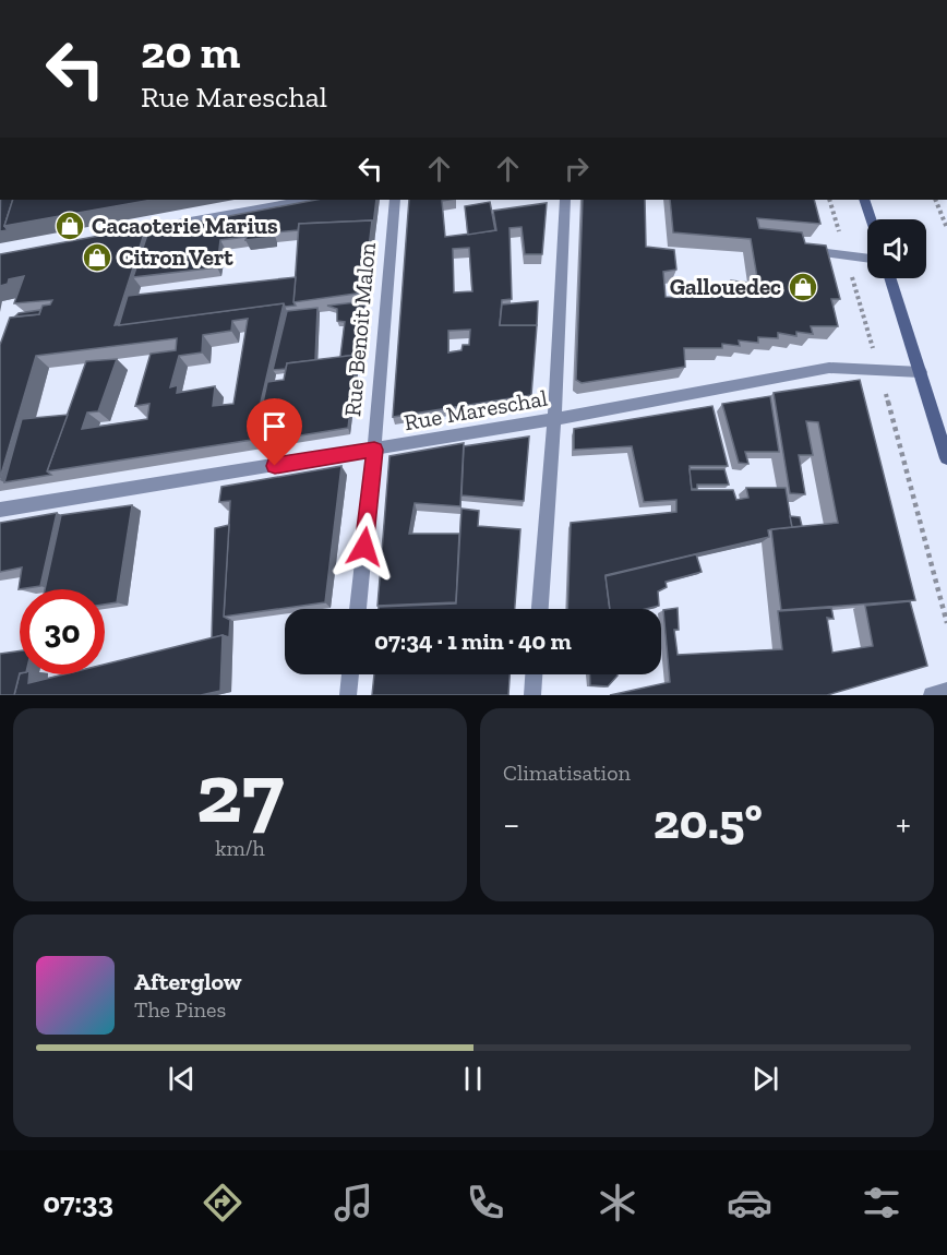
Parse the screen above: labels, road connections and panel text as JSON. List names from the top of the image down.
{
  "streets": {
    "street": ["Rue Benoit Malon", "Rue Mareschal"]
  },
  "crossings": [
    ["Rue Benoit Malon", "Rue Mareschal"]
  ],
  "places": {
    "shop": ["Cacaoterie Marius", "Citron Vert", "Gallouedec"]
  },
  "page": {
    "turn": ["20 m", "Rue Mareschal"],
    "limit": "30",
    "trip": "07:34 · 1 min · 40 m",
    "tile": [
      ["27", "km/h"],
      "Climatisation"
    ],
    "heat": ["−", "20.5°", "+"],
    "song": ["Afterglow", "The Pines"],
    "tabs": "07:33"
  }
}
